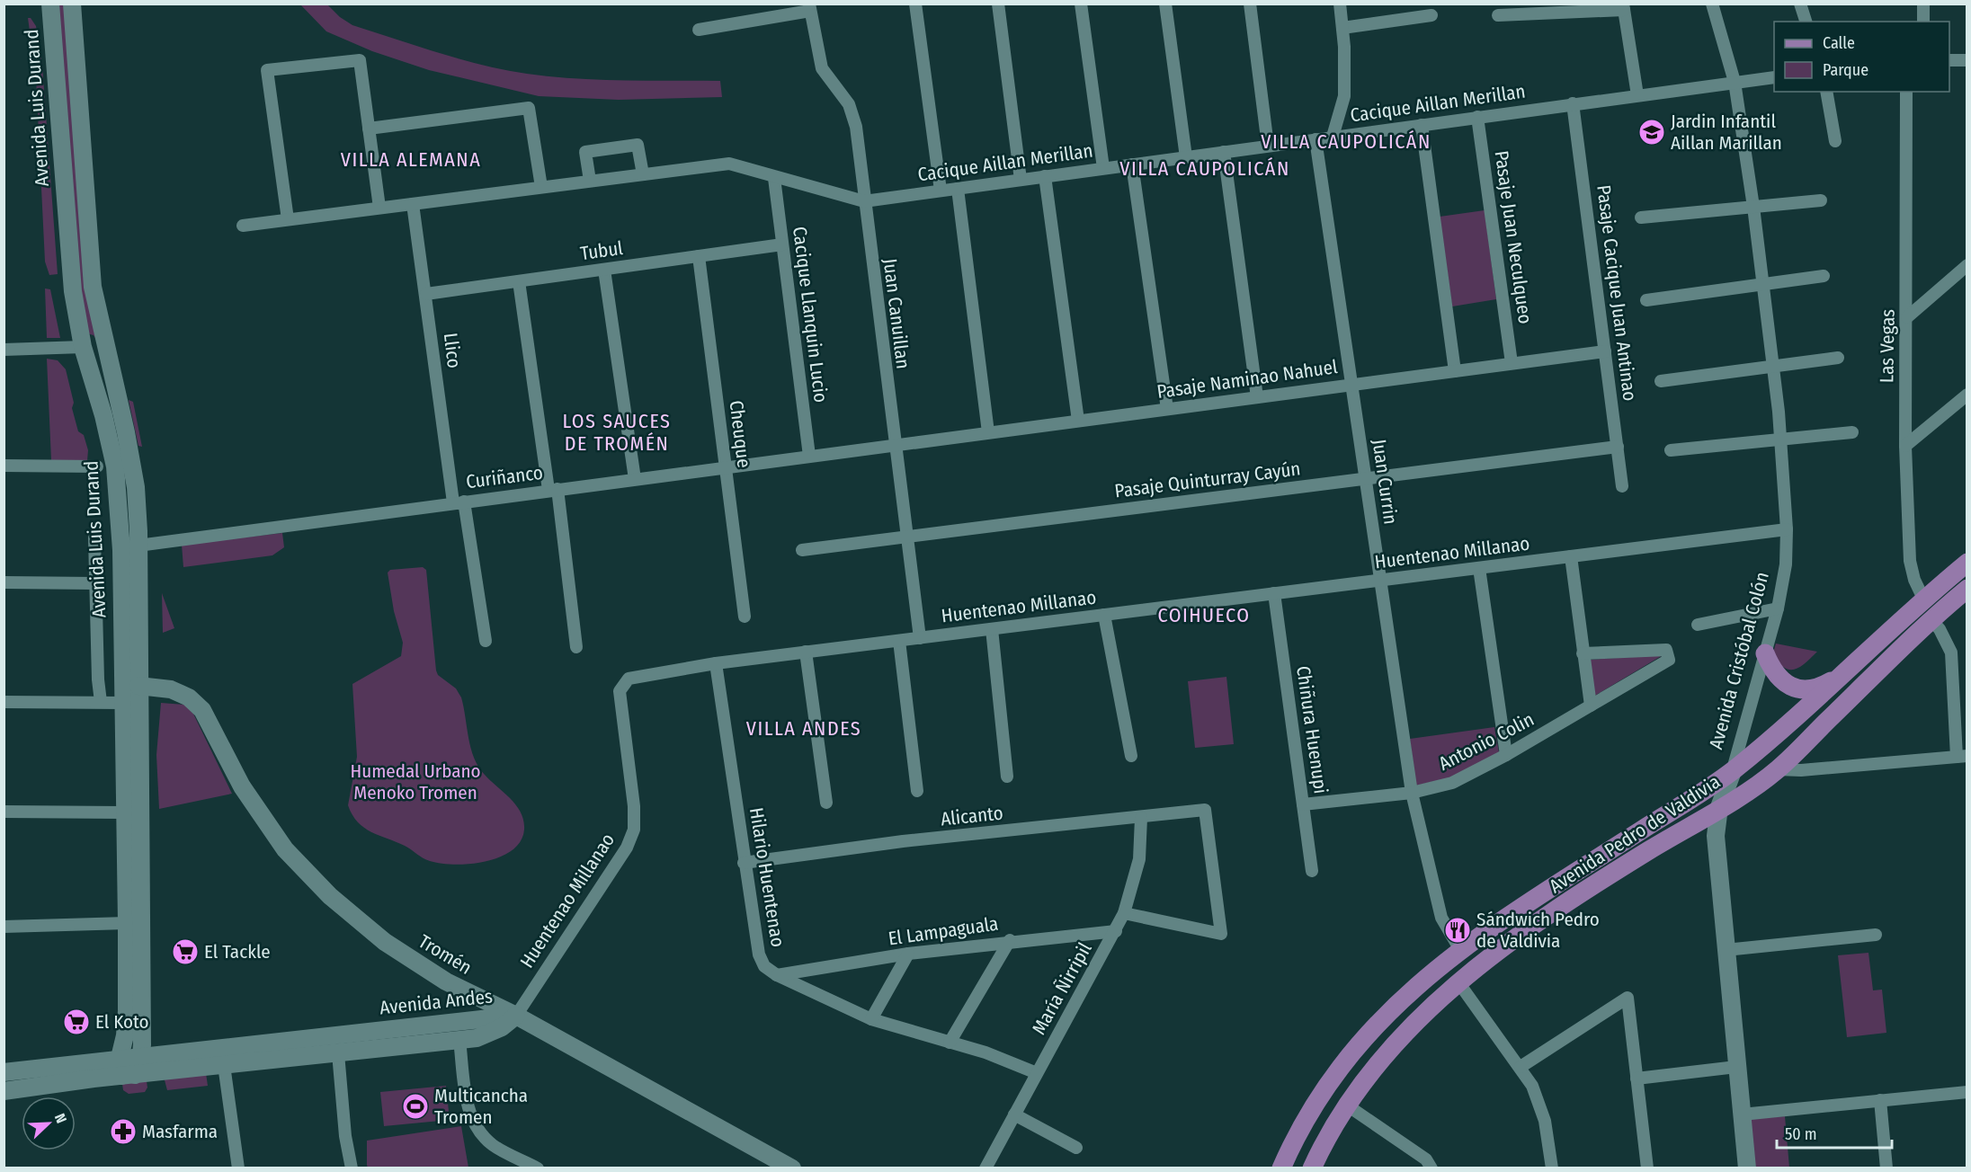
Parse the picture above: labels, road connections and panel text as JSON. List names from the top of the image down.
{
  "streets": {
    "main road": ["Avenida Pedro de Valdivia"],
    "street": [
      "Cacique Aillan Merillan",
      "Avenida Luis Durand",
      "Pasaje Juan Neculqueo",
      "Tubul",
      "Pasaje Cacique Juan Antinao",
      "Juan Canuillan",
      "Cacique Llanquin Lucio",
      "Las Vegas",
      "Llico",
      "Pasaje Naminao Nahuel",
      "Cheuque",
      "Curiñanco",
      "Pasaje Quinturray Cayún",
      "Juan Currin",
      "Huentenao Millanao",
      "Avenida Cristóbal Colón",
      "Chiñura Huenupi",
      "Antonio Colin",
      "Alicanto",
      "Hilario Huentenao",
      "El Lampaguala",
      "Tromén",
      "María Ñirripil",
      "Avenida Andes"
    ]
  },
  "crossings": [
    ["Cacique Aillan Merillan", "Pasaje Juan Neculqueo"],
    ["Cacique Aillan Merillan", "Pasaje Cacique Juan Antinao"],
    ["Cacique Aillan Merillan", "Juan Canuillan"],
    ["Cacique Aillan Merillan", "Cacique Llanquin Lucio"],
    ["Cacique Aillan Merillan", "Llico"],
    ["Cacique Aillan Merillan", "Juan Currin"],
    ["Cacique Aillan Merillan", "Avenida Cristóbal Colón"],
    ["Avenida Luis Durand", "Curiñanco"],
    ["Avenida Luis Durand", "Tromén"],
    ["Avenida Luis Durand", "Avenida Andes"],
    ["Pasaje Juan Neculqueo", "Pasaje Naminao Nahuel"],
    ["Tubul", "Cacique Llanquin Lucio"],
    ["Tubul", "Llico"],
    ["Tubul", "Cheuque"],
    ["Pasaje Cacique Juan Antinao", "Pasaje Naminao Nahuel"],
    ["Pasaje Cacique Juan Antinao", "Pasaje Quinturray Cayún"],
    ["Juan Canuillan", "Pasaje Naminao Nahuel"],
    ["Juan Canuillan", "Curiñanco"],
    ["Juan Canuillan", "Pasaje Quinturray Cayún"],
    ["Juan Canuillan", "Huentenao Millanao"],
    ["Cacique Llanquin Lucio", "Curiñanco"],
    ["Las Vegas", "Avenida Pedro de Valdivia"],
    ["Llico", "Curiñanco"],
    ["Pasaje Naminao Nahuel", "Curiñanco"],
    ["Pasaje Naminao Nahuel", "Juan Currin"],
    ["Cheuque", "Curiñanco"],
    ["Pasaje Quinturray Cayún", "Juan Currin"],
    ["Juan Currin", "Huentenao Millanao"],
    ["Juan Currin", "Antonio Colin"],
    ["Juan Currin", "Avenida Pedro de Valdivia"],
    ["Huentenao Millanao", "Avenida Cristóbal Colón"],
    ["Huentenao Millanao", "Chiñura Huenupi"],
    ["Huentenao Millanao", "Hilario Huentenao"],
    ["Huentenao Millanao", "Tromén"],
    ["Huentenao Millanao", "Avenida Andes"],
    ["Avenida Cristóbal Colón", "Avenida Pedro de Valdivia"],
    ["Chiñura Huenupi", "Antonio Colin"],
    ["Alicanto", "Hilario Huentenao"],
    ["Alicanto", "María Ñirripil"],
    ["Hilario Huentenao", "El Lampaguala"],
    ["Hilario Huentenao", "María Ñirripil"],
    ["El Lampaguala", "María Ñirripil"],
    ["Tromén", "Avenida Andes"]
  ],
  "districts": [
    "VILLA CAUPOLICÁN",
    "VILLA ALEMANA",
    "VILLA CAUPOLICÁN",
    "LOS SAUCES DE TROMÉN",
    "COIHUECO",
    "VILLA ANDES"
  ],
  "parks": ["Humedal Urbano Menoko Tromen"],
  "places": {
    "school or university": ["Jardin Infantil Aillan Marillan"],
    "restaurant": ["Sándwich Pedro de Valdivia"],
    "supermarket": ["El Tackle", "El Koto"],
    "sports": ["Multicancha Tromen"],
    "pharmacy": ["Masfarma"]
  },
  "legend": ["Calle", "Parque"],
  "scale_bar": "50 m",
  "north": "top right"
}
